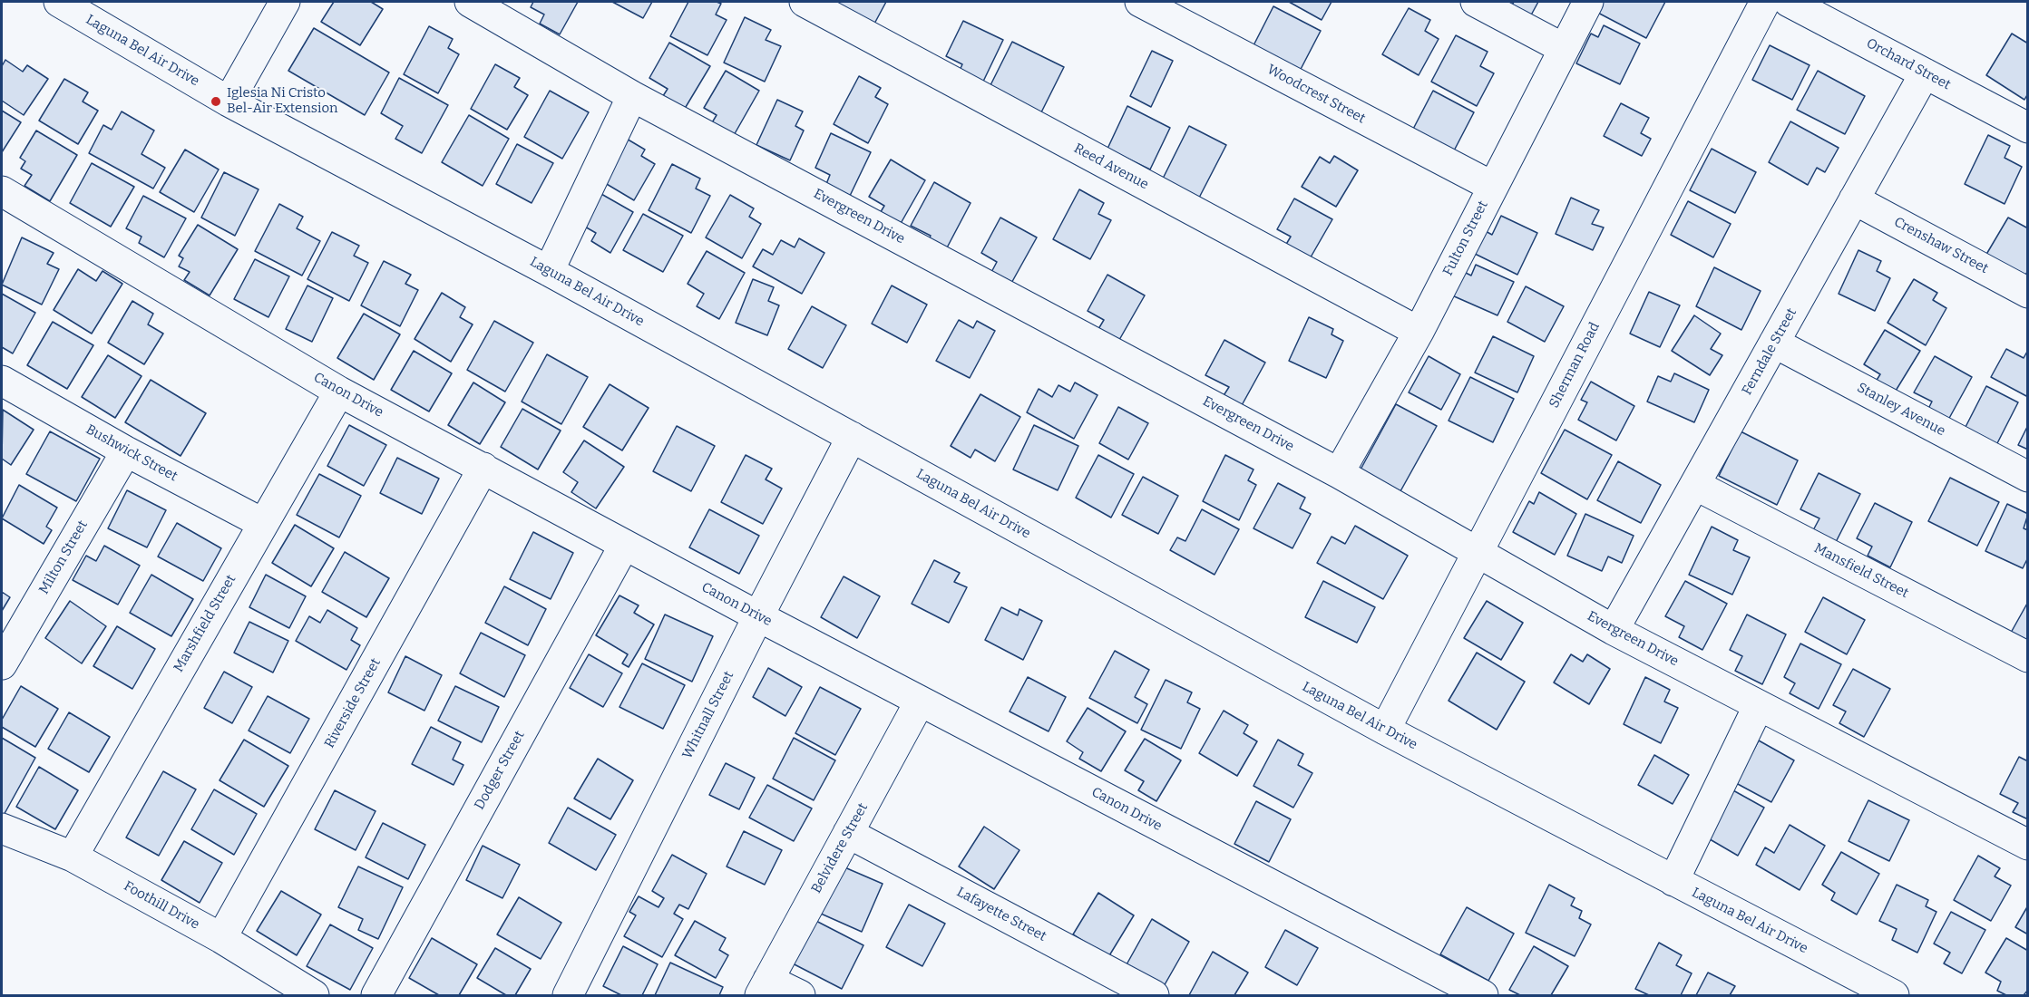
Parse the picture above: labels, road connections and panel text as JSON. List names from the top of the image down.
{
  "streets": {
    "street": [
      "Laguna Bel Air Drive",
      "Orchard Street",
      "Woodcrest Street",
      "Reed Avenue",
      "Evergreen Drive",
      "Fulton Street",
      "Crenshaw Street",
      "Ferndale Street",
      "Sherman Road",
      "Canon Drive",
      "Stanley Avenue",
      "Bushwick Street",
      "Milton Street",
      "Mansfield Street",
      "Marshfield Street",
      "Riverside Street",
      "Whitnall Street",
      "Dodger Street",
      "Belvidere Street",
      "Foothill Drive",
      "Lafayette Street"
    ]
  },
  "crossings": [
    ["Laguna Bel Air Drive", "Sherman Road"],
    ["Laguna Bel Air Drive", "Whitnall Street"],
    ["Orchard Street", "Ferndale Street"],
    ["Woodcrest Street", "Fulton Street"],
    ["Reed Avenue", "Fulton Street"],
    ["Evergreen Drive", "Fulton Street"],
    ["Evergreen Drive", "Ferndale Street"],
    ["Evergreen Drive", "Sherman Road"],
    ["Crenshaw Street", "Ferndale Street"],
    ["Ferndale Street", "Stanley Avenue"],
    ["Ferndale Street", "Mansfield Street"],
    ["Canon Drive", "Marshfield Street"],
    ["Canon Drive", "Riverside Street"],
    ["Canon Drive", "Whitnall Street"],
    ["Canon Drive", "Dodger Street"],
    ["Canon Drive", "Belvidere Street"],
    ["Bushwick Street", "Milton Street"],
    ["Bushwick Street", "Marshfield Street"],
    ["Marshfield Street", "Foothill Drive"],
    ["Riverside Street", "Foothill Drive"],
    ["Belvidere Street", "Lafayette Street"]
  ],
  "places": ["Iglesia Ni Cristo Bel-Air Extension"]
}
